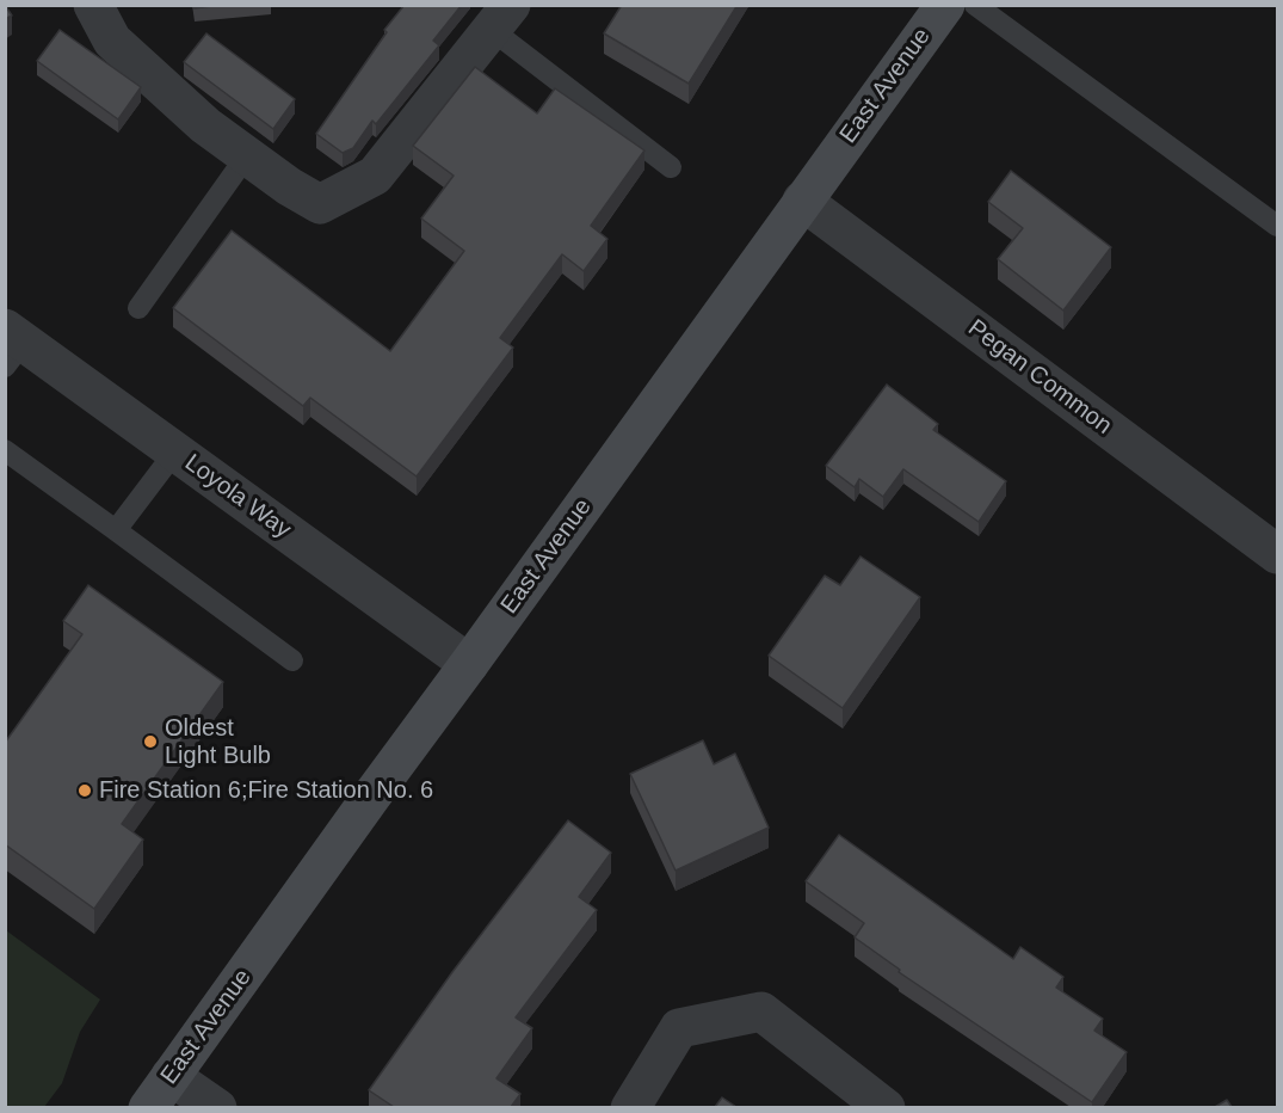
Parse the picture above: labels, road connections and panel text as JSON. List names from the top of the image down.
{
  "streets": {
    "main road": ["East Avenue"],
    "street": ["Pegan Common", "Loyola Way"]
  },
  "crossings": [
    ["East Avenue", "Pegan Common"],
    ["East Avenue", "Loyola Way"]
  ],
  "places": ["Oldest Light Bulb", "Fire Station 6;Fire Station No. 6"]
}
